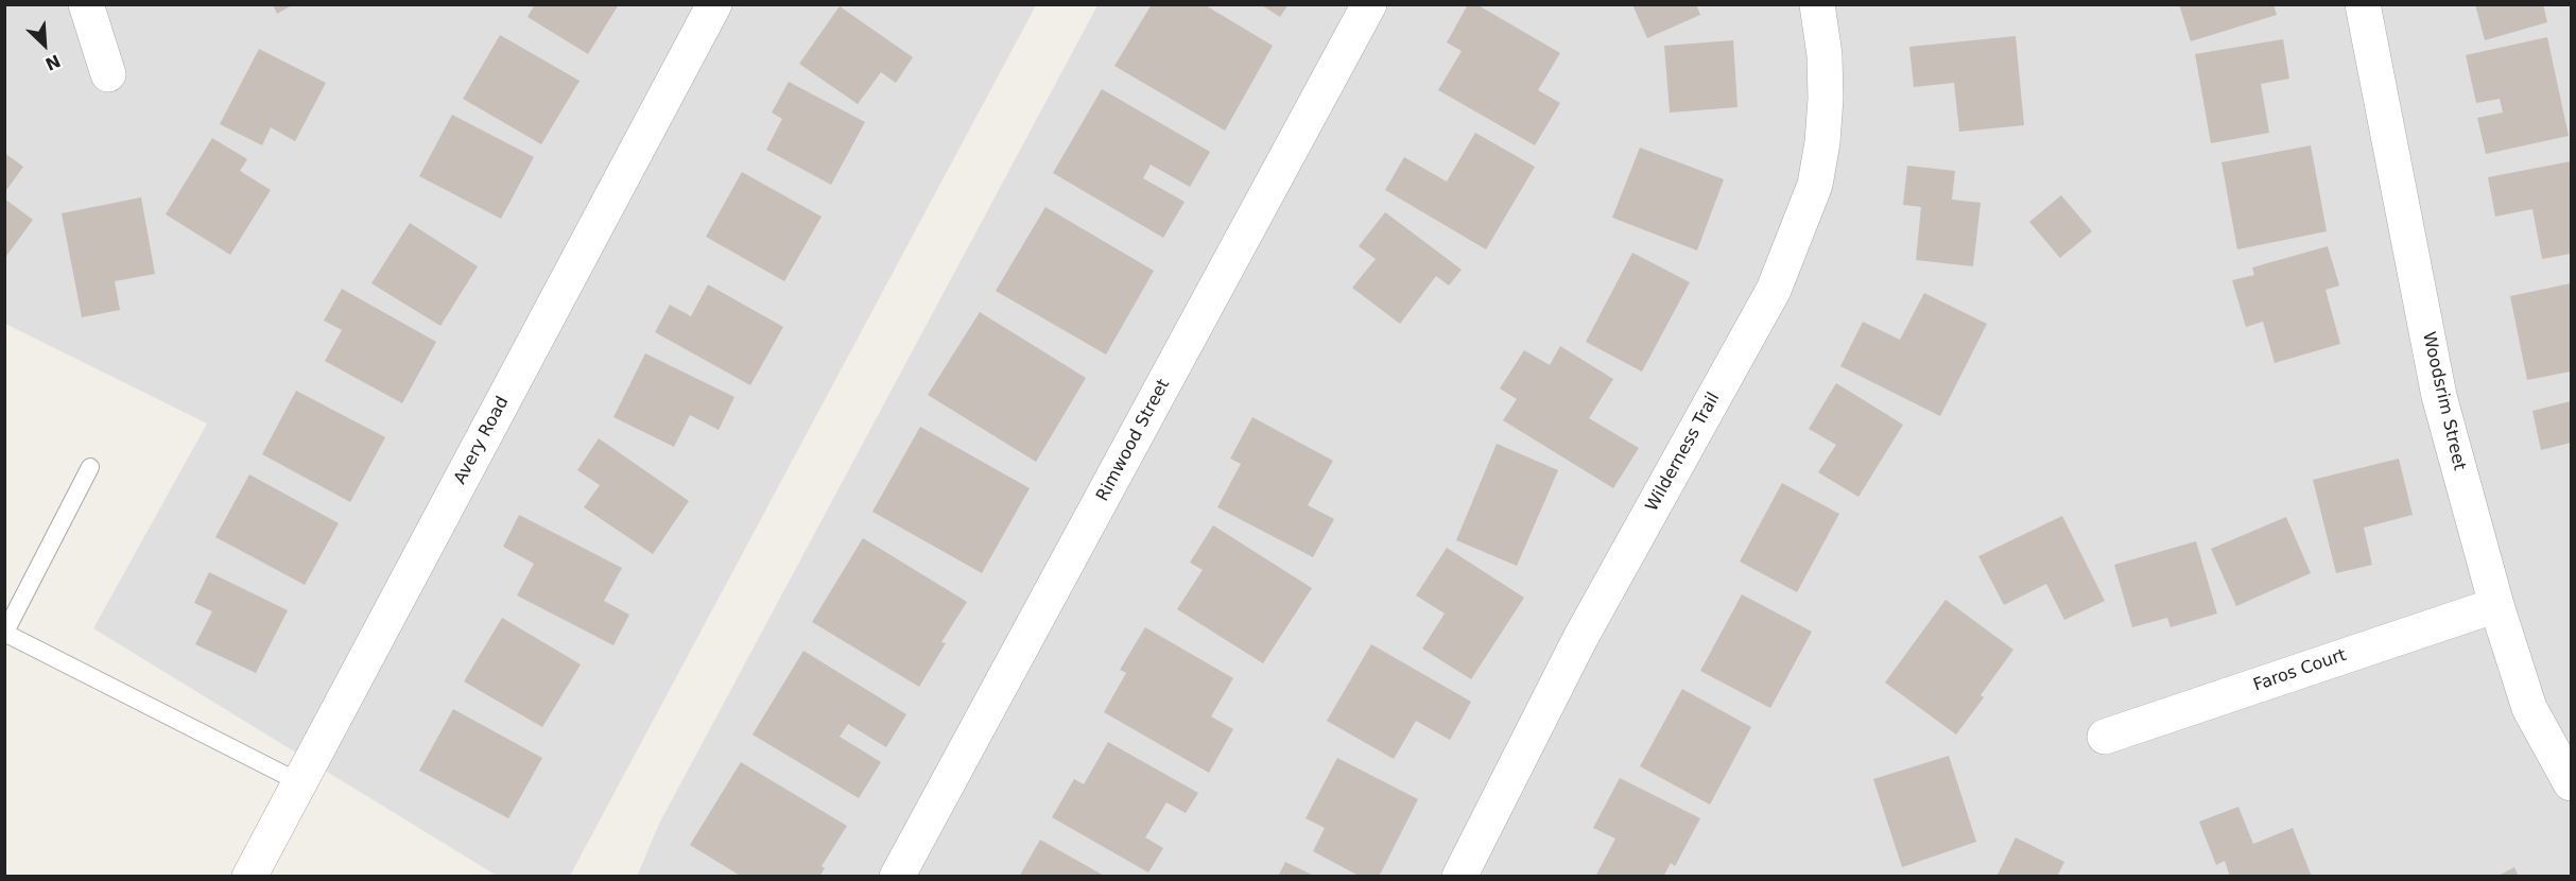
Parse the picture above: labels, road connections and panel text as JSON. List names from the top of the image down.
{
  "streets": {
    "street": [
      "Woodsrim Street",
      "Avery Road",
      "Rimwood Street",
      "Wilderness Trail",
      "Faros Court"
    ]
  },
  "crossings": [
    ["Woodsrim Street", "Faros Court"]
  ],
  "north": "bottom right"
}
